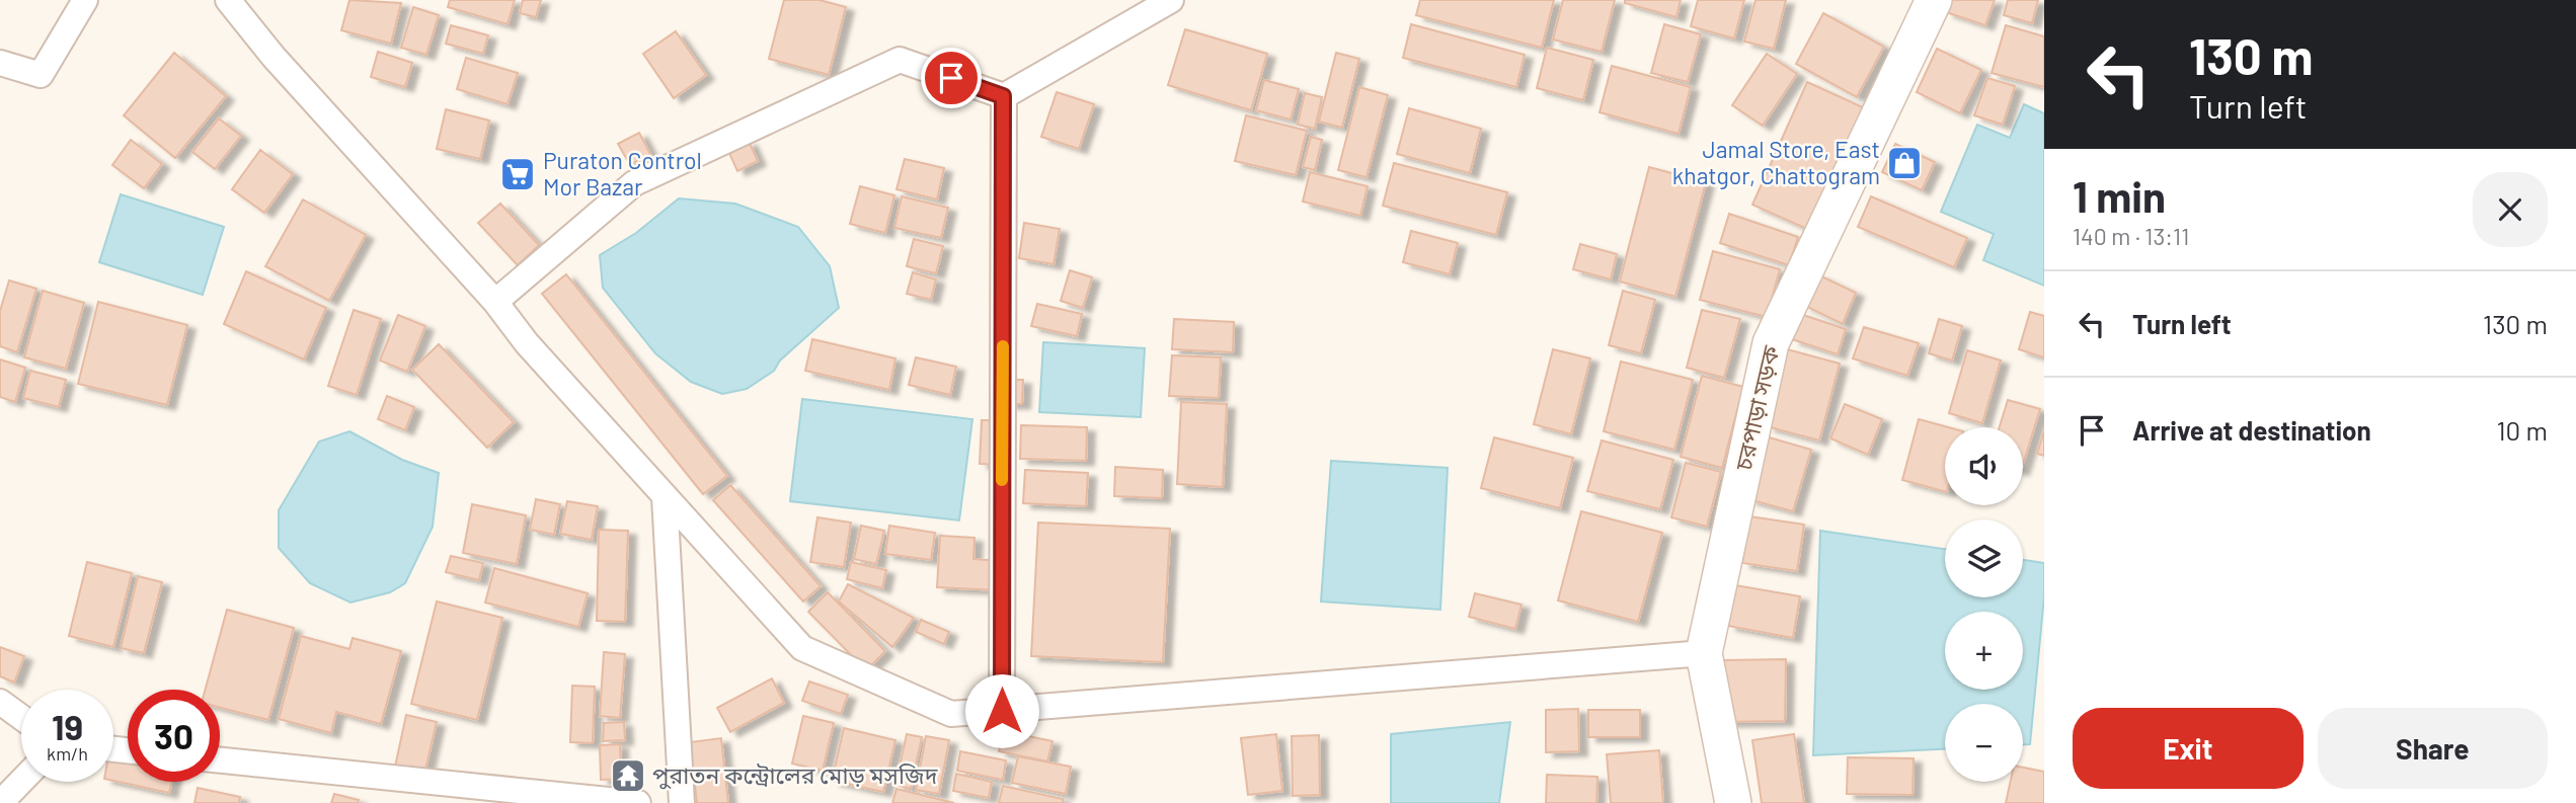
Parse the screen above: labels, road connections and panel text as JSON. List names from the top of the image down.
{
  "streets": {
    "street": ["চরপাড়া সড়ক"]
  },
  "places": {
    "shop": ["Jamal Store, East khatgor, Chattogram"],
    "supermarket": ["Puraton Control Mor Bazar"],
    "temple": ["পুরাতন কন্ট্রোলের মোড় মসজিদ"]
  },
  "page": {
    "turn": ["130 m", "Turn left"],
    "heading": ["1 min", "140 m · 13:11"],
    "list": [
      {
        "name": "Turn left",
        "value": "130 m"
      },
      {
        "name": "Arrive at destination",
        "value": "10 m"
      }
    ],
    "map_buttons": ["+", "−"],
    "speed": "19 km/h",
    "limit": "30",
    "buttons": ["Exit", "Share"]
  }
}
